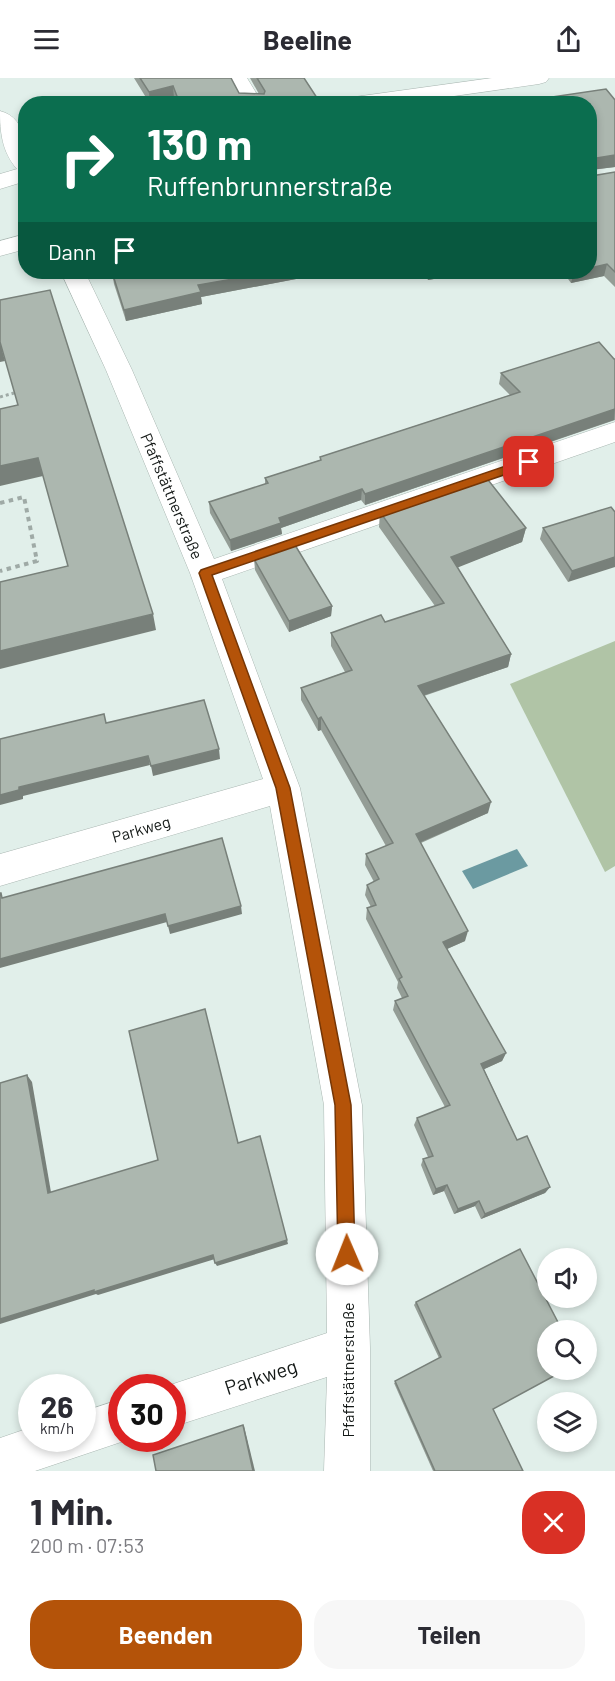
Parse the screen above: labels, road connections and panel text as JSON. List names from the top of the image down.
{
  "streets": {
    "street": ["Pfaffstättnerstraße", "Parkweg"]
  },
  "crossings": [
    ["Pfaffstättnerstraße", "Parkweg"]
  ],
  "page": {
    "header": "Beeline",
    "turn": ["130 m", "Ruffenbrunnerstraße"],
    "then": "Dann",
    "speed": "26 km/h",
    "limit": "30",
    "heading": ["1 Min.", "200 m · 07:53"],
    "buttons": ["Beenden", "Teilen"]
  }
}
